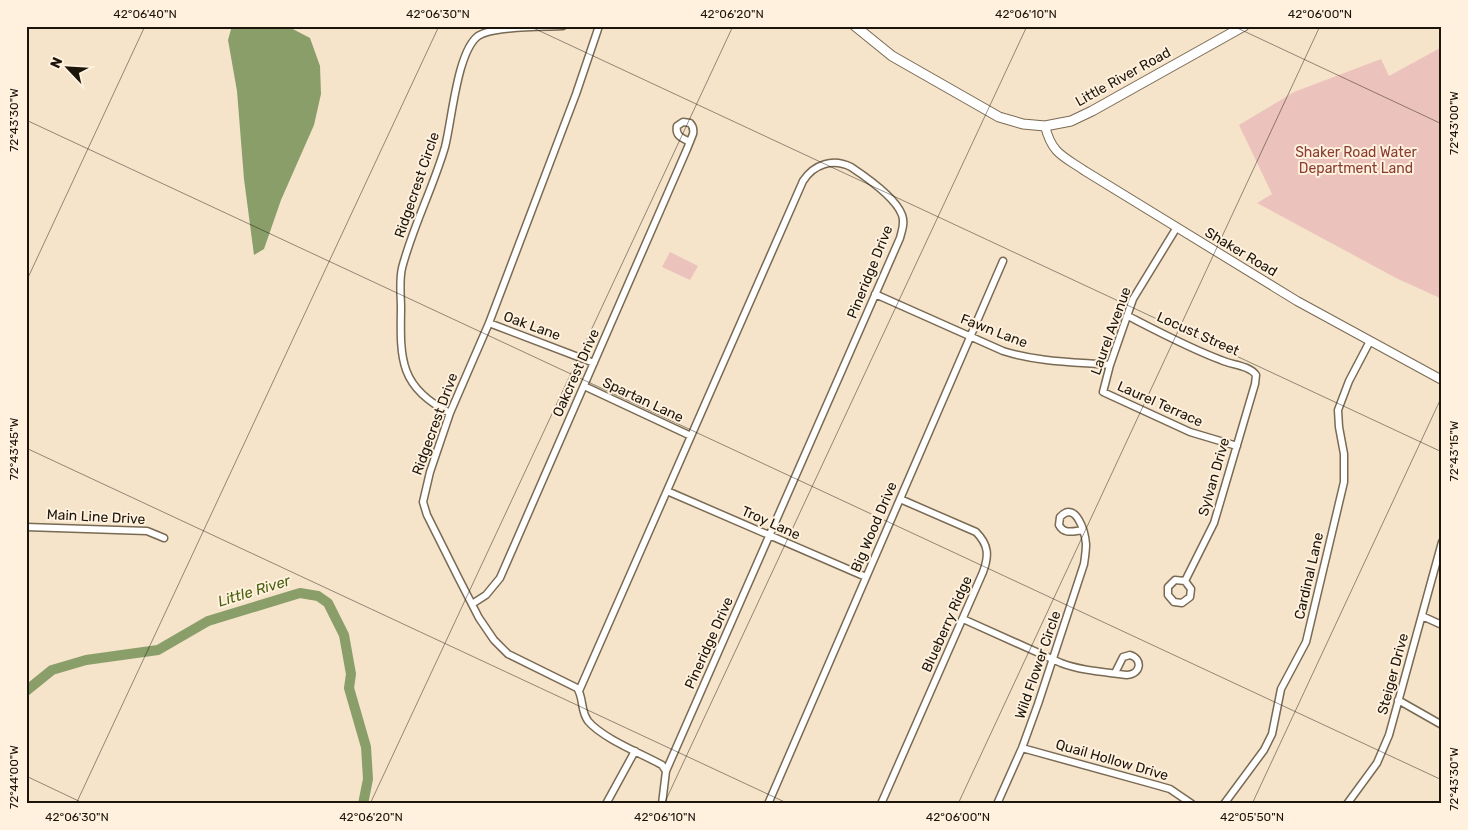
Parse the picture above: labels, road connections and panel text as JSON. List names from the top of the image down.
{
  "streets": {
    "main road": ["Little River Road"],
    "street": [
      "Ridgecrest Circle",
      "Shaker Road",
      "Pineridge Drive",
      "Oak Lane",
      "Fawn Lane",
      "Laurel Avenue",
      "Locust Street",
      "Oakcrest Drive",
      "Spartan Lane",
      "Laurel Terrace",
      "Ridgecrest Drive",
      "Sylvan Drive",
      "Main Line Drive",
      "Troy Lane",
      "Big Wood Drive",
      "Cardinal Lane",
      "Blueberry Ridge",
      "Wild Flower Circle",
      "Steiger Drive",
      "Quail Hollow Drive"
    ]
  },
  "crossings": [
    ["Little River Road", "Shaker Road"],
    ["Ridgecrest Circle", "Ridgecrest Drive"],
    ["Shaker Road", "Laurel Avenue"],
    ["Shaker Road", "Cardinal Lane"],
    ["Pineridge Drive", "Fawn Lane"],
    ["Pineridge Drive", "Spartan Lane"],
    ["Pineridge Drive", "Ridgecrest Drive"],
    ["Pineridge Drive", "Troy Lane"],
    ["Oak Lane", "Oakcrest Drive"],
    ["Oak Lane", "Ridgecrest Drive"],
    ["Fawn Lane", "Laurel Avenue"],
    ["Fawn Lane", "Big Wood Drive"],
    ["Laurel Avenue", "Locust Street"],
    ["Laurel Avenue", "Laurel Terrace"],
    ["Locust Street", "Sylvan Drive"],
    ["Oakcrest Drive", "Spartan Lane"],
    ["Oakcrest Drive", "Ridgecrest Drive"],
    ["Laurel Terrace", "Sylvan Drive"],
    ["Troy Lane", "Big Wood Drive"],
    ["Big Wood Drive", "Blueberry Ridge"],
    ["Wild Flower Circle", "Quail Hollow Drive"]
  ],
  "water": ["Little River"],
  "parks": ["Shaker Road Water Department Land"],
  "north": "top left",
  "coordinates": [
    "42°06'40\"N",
    "42°06'30\"N",
    "42°06'20\"N",
    "42°06'10\"N",
    "42°06'00\"N",
    "72°43'30\"W",
    "72°43'00\"W",
    "72°43'45\"W",
    "72°43'15\"W",
    "72°44'00\"W",
    "42°05'50\"N"
  ]
}
